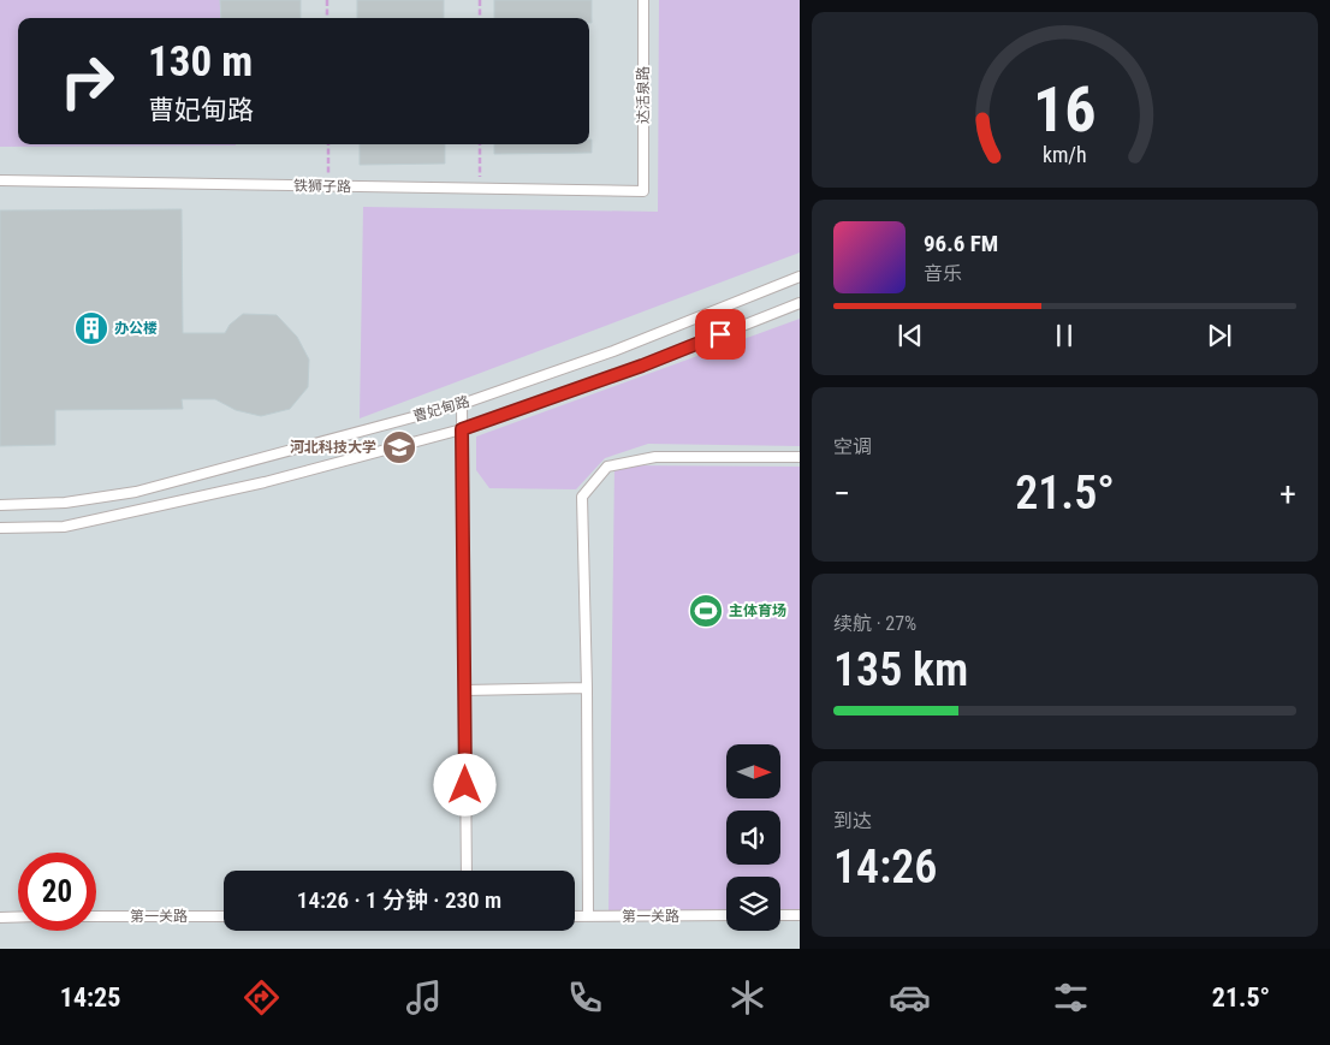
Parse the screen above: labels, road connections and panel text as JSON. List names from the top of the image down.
{
  "streets": {
    "lane": [
      "达活泉路",
      "铁狮子路",
      "曹妃甸路",
      "第一关路"
    ]
  },
  "crossings": [
    ["达活泉路", "铁狮子路"]
  ],
  "places": {
    "building": ["办公楼"],
    "school or university": ["河北科技大学"],
    "sports": ["主体育场"]
  },
  "north": "right",
  "page": {
    "turn": ["130 m", "曹妃甸路"],
    "song": ["96.6 FM", "音乐"],
    "tile": [
      "空调",
      ["续航 · 27%", "135 km"],
      ["到达", "14:26"]
    ],
    "heat": ["−", "21.5°", "+"],
    "limit": "20",
    "trip": "14:26 · 1 分钟 · 230 m",
    "tabs": ["14:25", "21.5°"],
    "gauge": ["16", "km/h"]
  }
}
